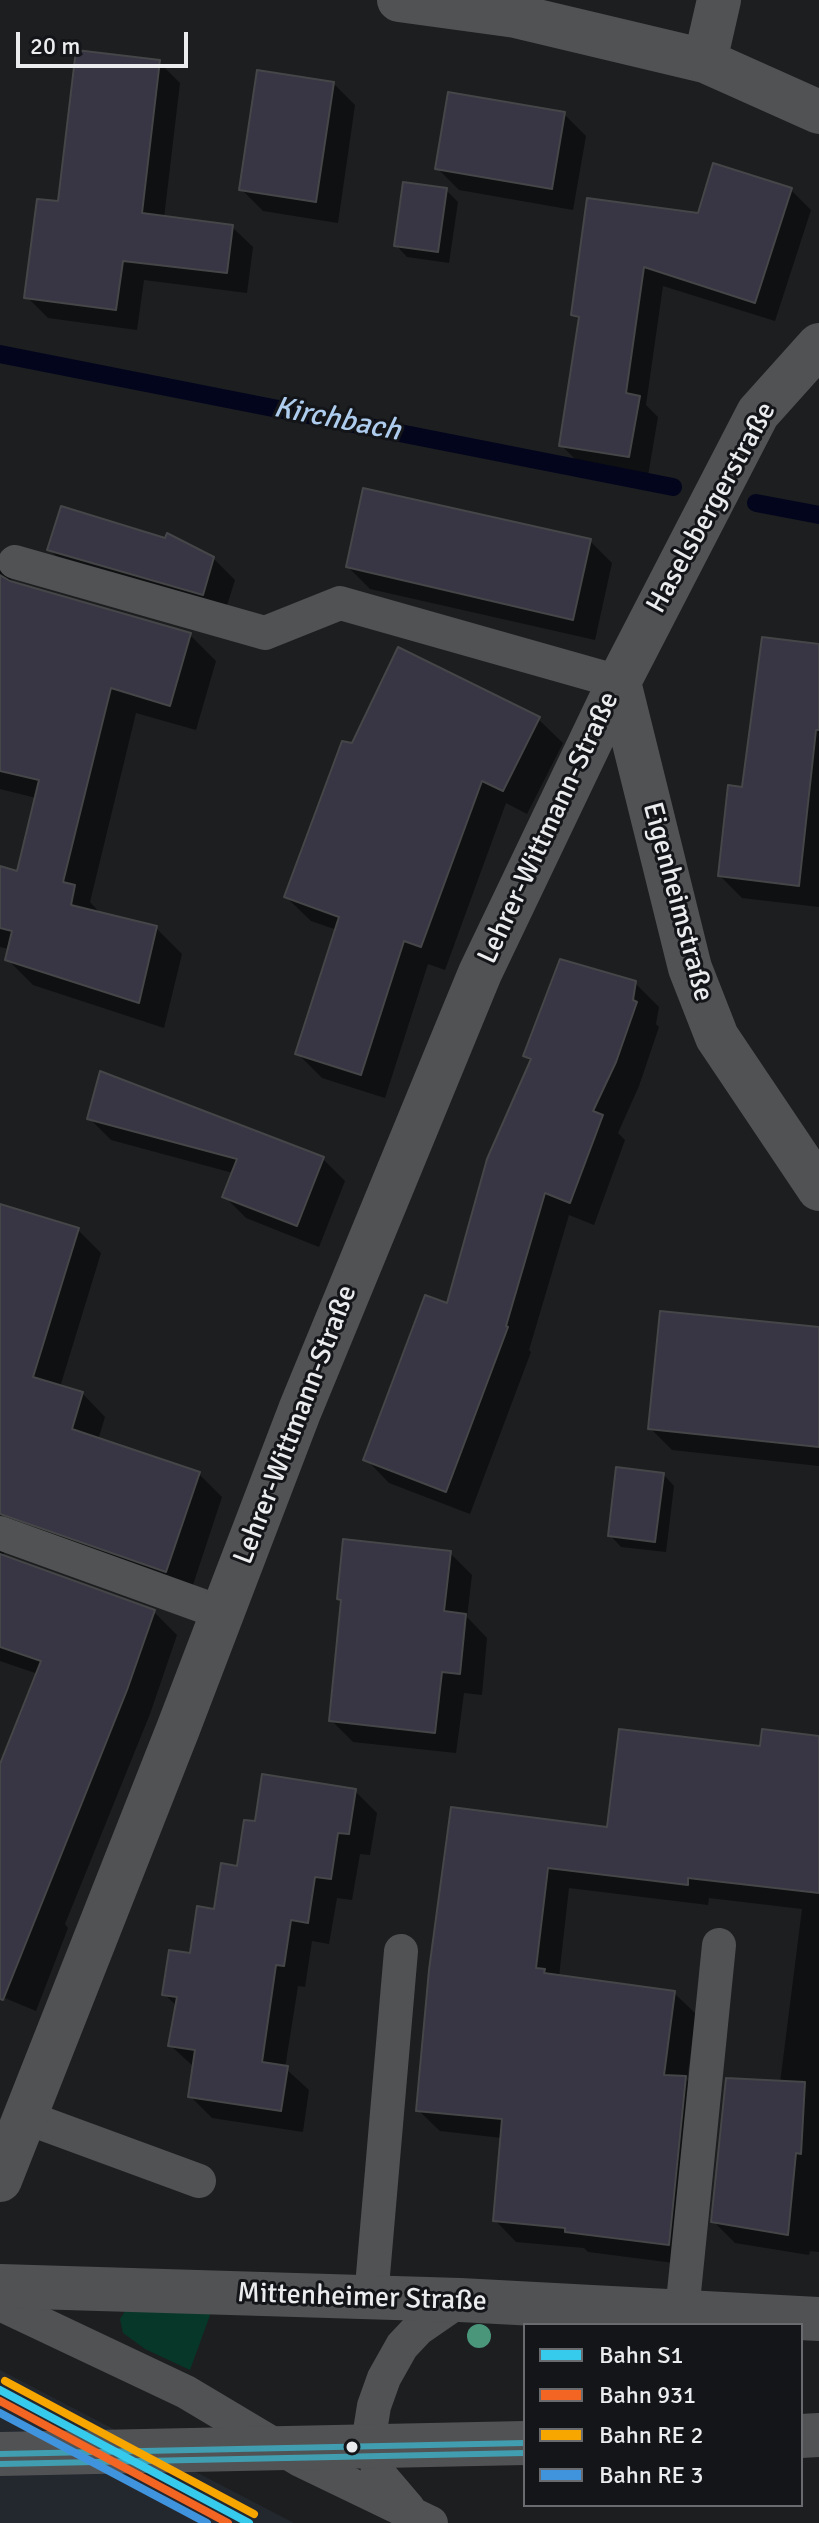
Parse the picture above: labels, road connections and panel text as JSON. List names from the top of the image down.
{
  "streets": {
    "street": [
      "Haselsbergerstraße",
      "Lehrer-Wittmann-Straße",
      "Eigenheimstraße",
      "Mittenheimer Straße"
    ]
  },
  "crossings": [
    ["Haselsbergerstraße", "Lehrer-Wittmann-Straße"],
    ["Haselsbergerstraße", "Eigenheimstraße"],
    ["Lehrer-Wittmann-Straße", "Eigenheimstraße"]
  ],
  "water": ["Kirchbach"],
  "lines": ["rail line S1", "rail line 931"],
  "legend": [
    "Bahn S1",
    "Bahn 931",
    "Bahn RE 2",
    "Bahn RE 3"
  ],
  "scale_bar": "20 m"
}
